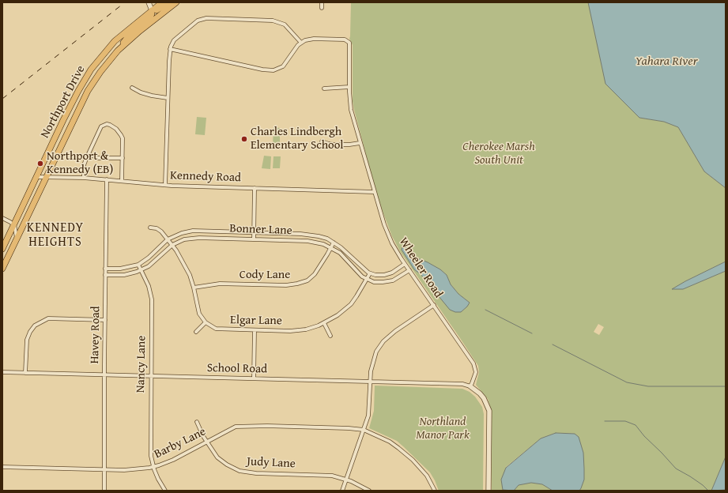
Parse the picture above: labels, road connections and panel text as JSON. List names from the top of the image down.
{
  "streets": {
    "main road": ["Northport Drive"],
    "street": [
      "Kennedy Road",
      "Bonner Lane",
      "Wheeler Road",
      "Cody Lane",
      "Elgar Lane",
      "Havey Road",
      "Nancy Lane",
      "School Road",
      "Barby Lane",
      "Judy Lane"
    ]
  },
  "crossings": [
    ["Northport Drive", "Kennedy Road"],
    ["Kennedy Road", "Wheeler Road"],
    ["Kennedy Road", "Havey Road"],
    ["Bonner Lane", "Cody Lane"],
    ["Bonner Lane", "Elgar Lane"],
    ["Bonner Lane", "Havey Road"],
    ["Bonner Lane", "Nancy Lane"],
    ["Wheeler Road", "School Road"],
    ["Havey Road", "School Road"],
    ["Havey Road", "Barby Lane"],
    ["Nancy Lane", "School Road"],
    ["Nancy Lane", "Barby Lane"],
    ["Barby Lane", "Judy Lane"]
  ],
  "districts": ["KENNEDY HEIGHTS"],
  "water": ["Yahara River"],
  "parks": ["Cherokee Marsh South Unit", "Northland Manor Park"],
  "places": ["Charles Lindbergh Elementary School", "Northport & Kennedy (EB)"]
}
